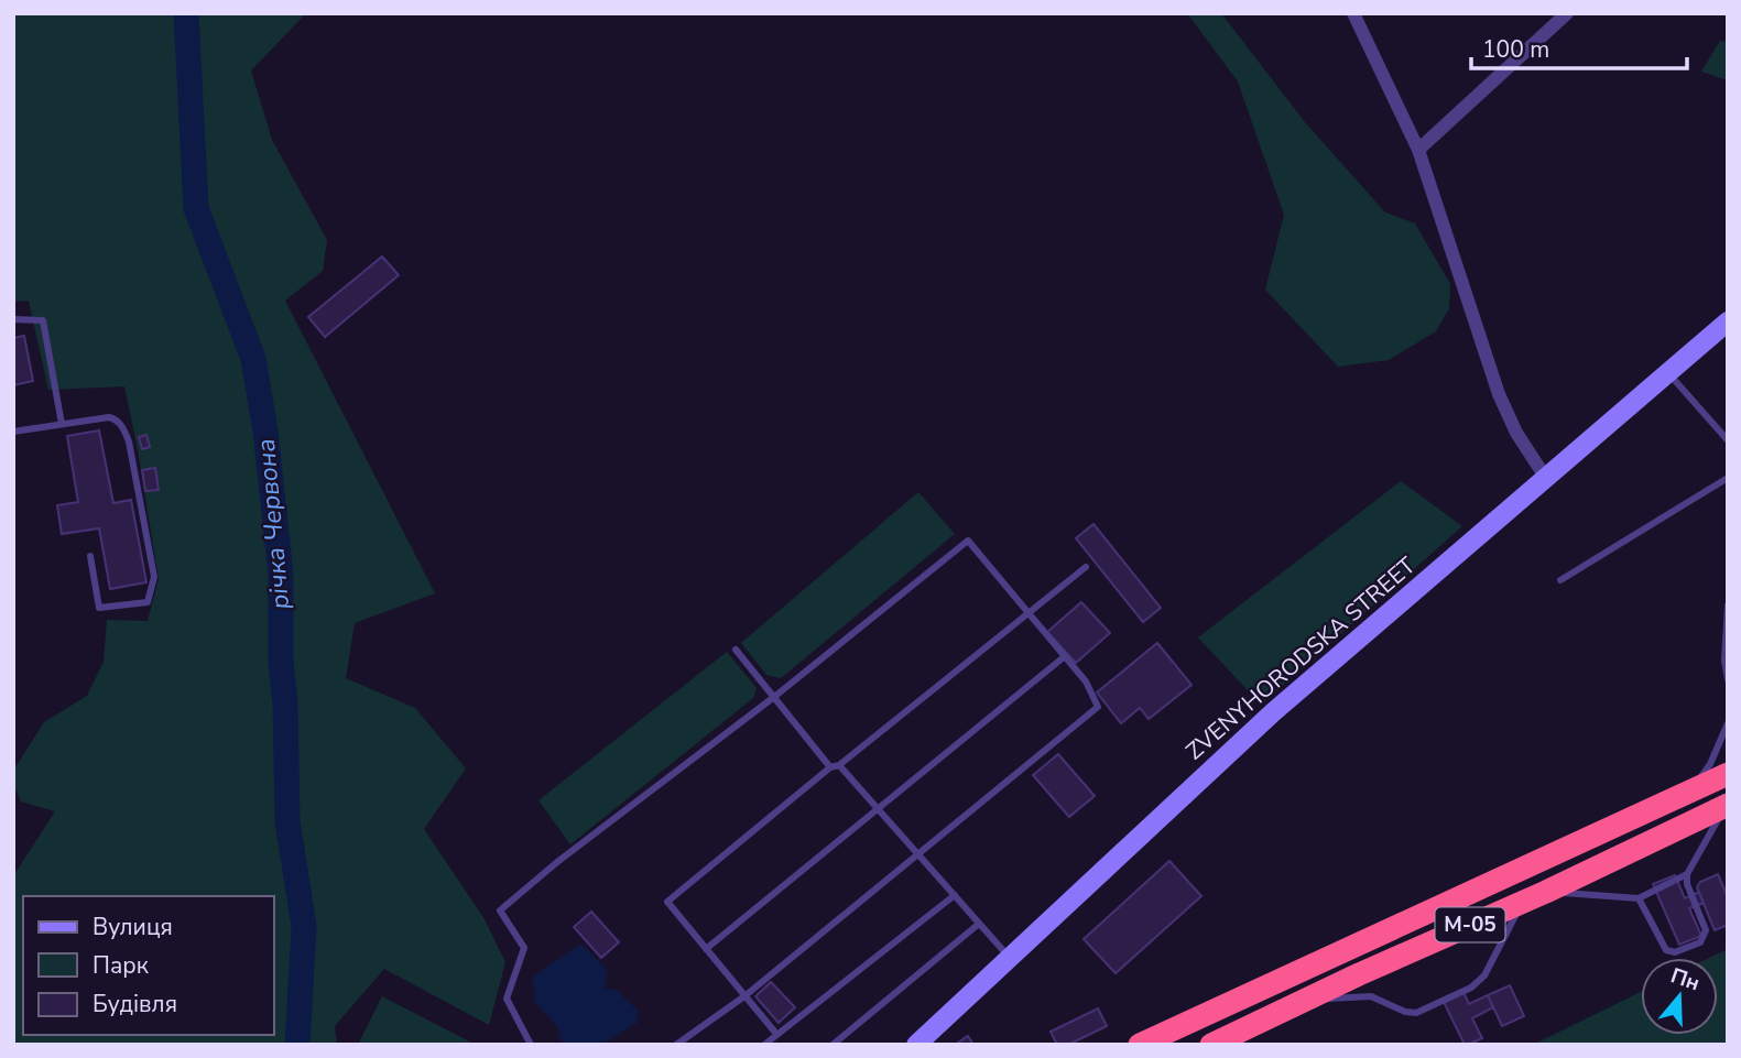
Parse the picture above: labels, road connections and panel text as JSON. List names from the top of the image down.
{
  "streets": {
    "highway": ["М-05"],
    "street": ["ZVENYHORODSKA STREET"]
  },
  "water": ["річка Червона"],
  "legend": ["Вулиця", "Парк", "Будівля"],
  "scale_bar": "100 m",
  "north": "top"
}
